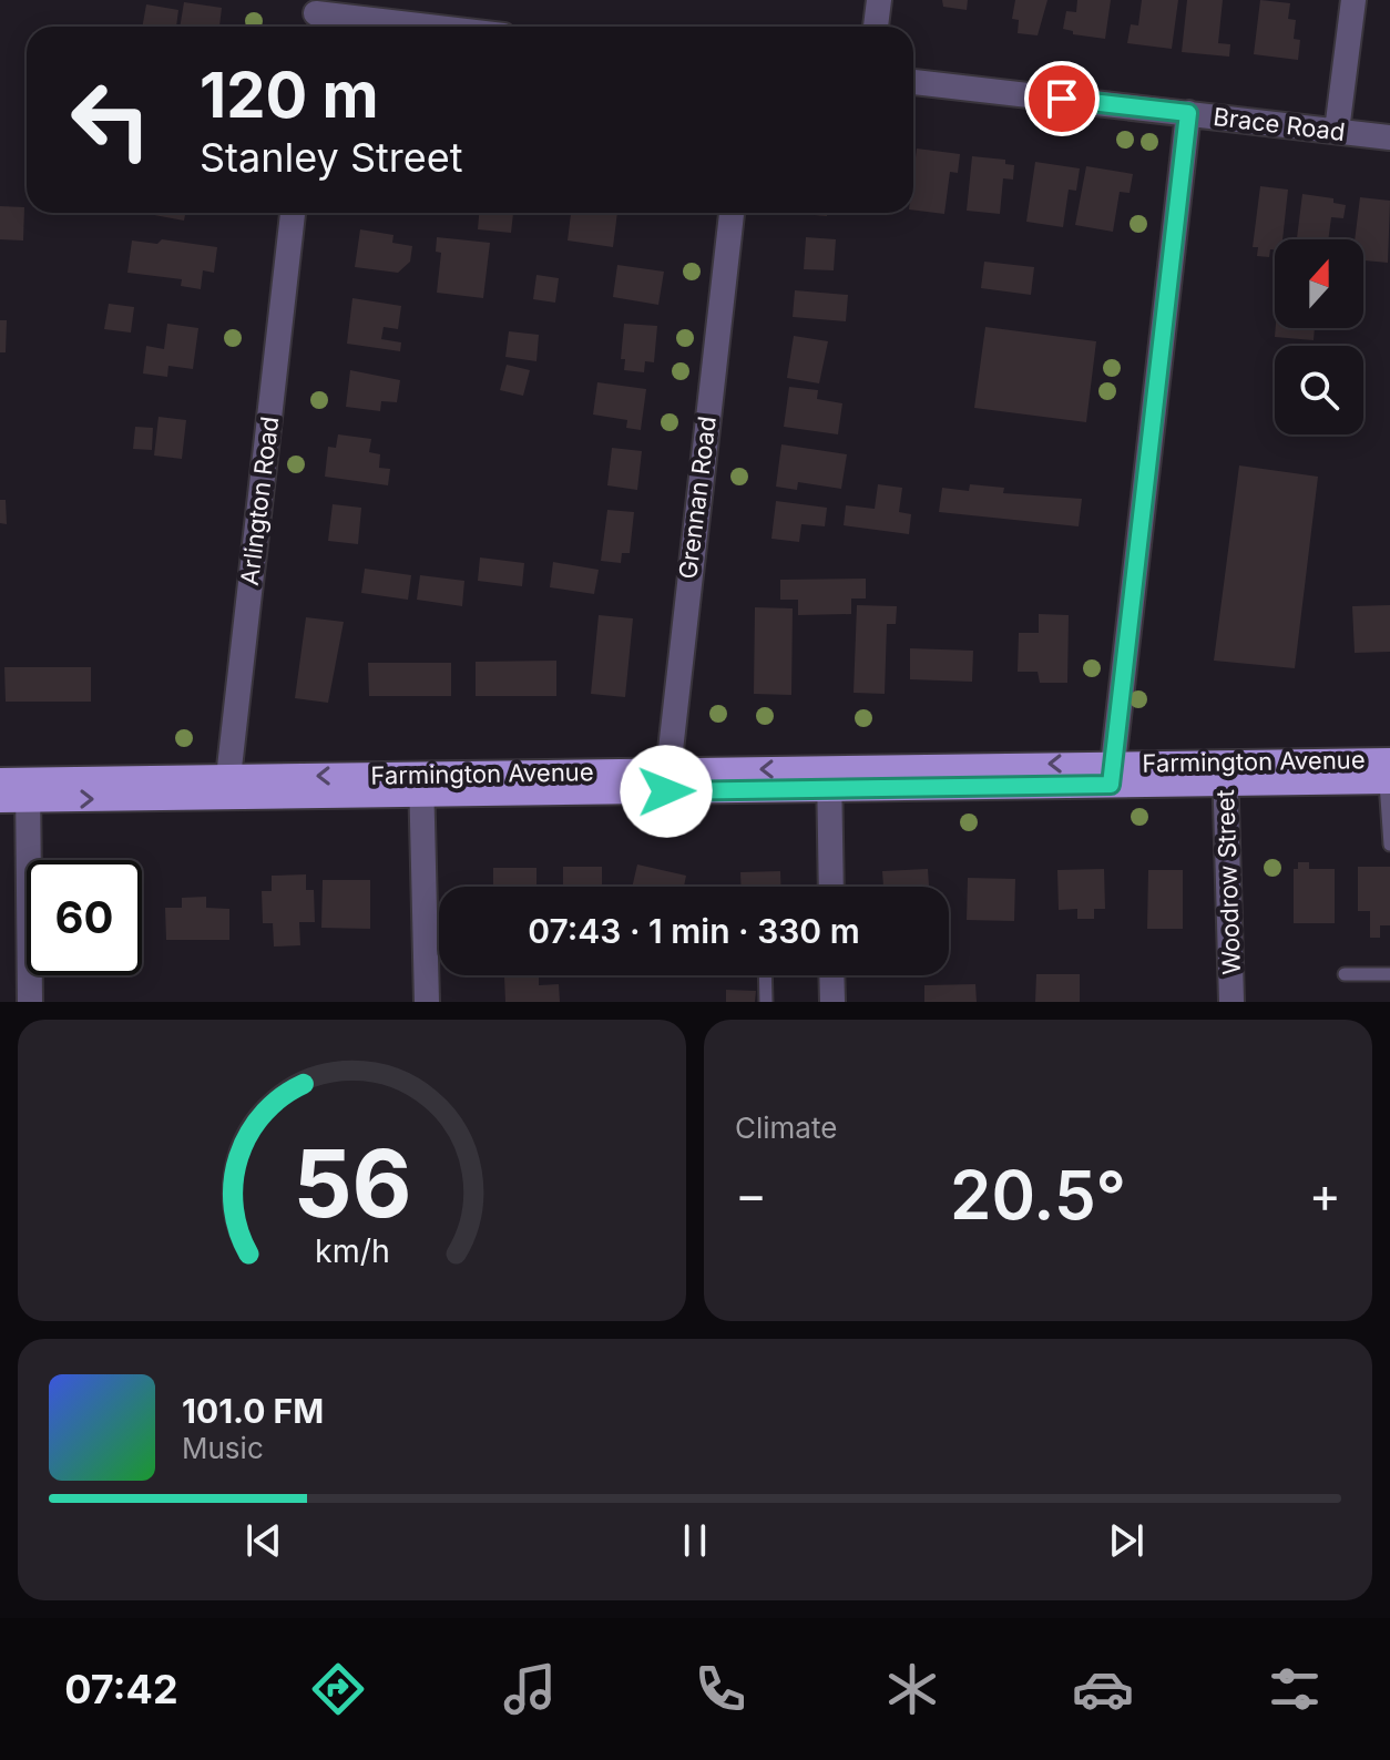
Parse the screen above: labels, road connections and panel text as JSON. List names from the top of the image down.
{
  "streets": {
    "main road": ["Farmington Avenue"],
    "street": [
      "Brace Road",
      "Grennan Road",
      "Arlington Road",
      "Woodrow Street"
    ]
  },
  "crossings": [
    ["Grennan Road", "Farmington Avenue"],
    ["Arlington Road", "Farmington Avenue"],
    ["Farmington Avenue", "Woodrow Street"]
  ],
  "north": "top",
  "page": {
    "turn": ["120 m", "Stanley Street"],
    "limit": "60",
    "trip": "07:43 · 1 min · 330 m",
    "tile": "Climate",
    "heat": ["−", "20.5°", "+"],
    "song": ["101.0 FM", "Music"],
    "tabs": "07:42",
    "gauge": ["56", "km/h"]
  }
}
